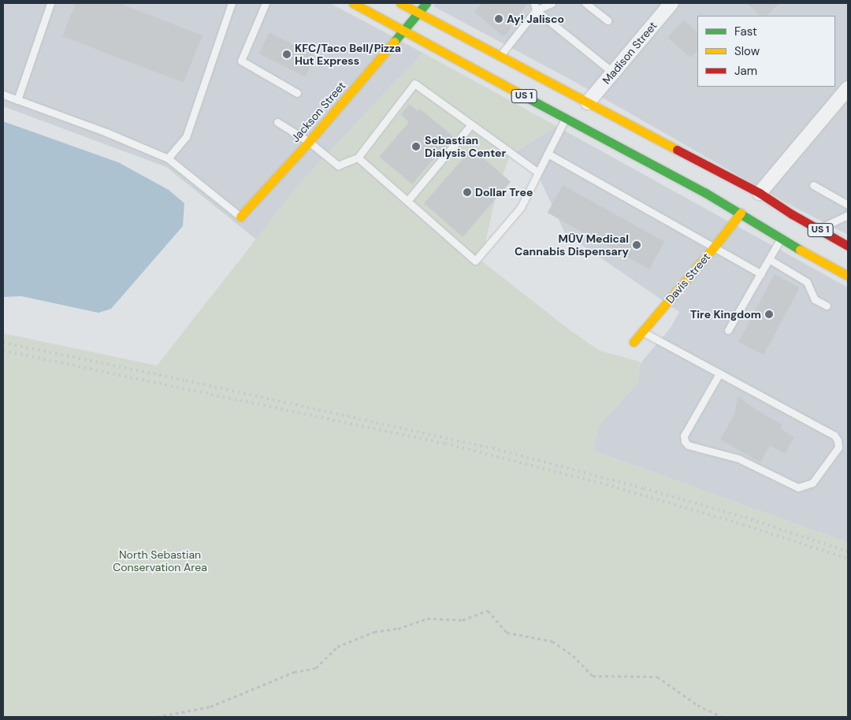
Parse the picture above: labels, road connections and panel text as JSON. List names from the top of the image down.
{
  "streets": {
    "main road": ["US 1", "Jackson Street", "Davis Street"],
    "street": ["Madison Street"]
  },
  "crossings": [
    ["Madison Street", "US 1"],
    ["US 1", "Jackson Street"],
    ["US 1", "Davis Street"]
  ],
  "parks": ["North Sebastian Conservation Area"],
  "places": [
    "Ay! Jalisco",
    "KFC/Taco Bell/Pizza Hut Express",
    "Sebastian Dialysis Center",
    "Dollar Tree",
    "MÜV Medical Cannabis Dispensary",
    "Tire Kingdom"
  ],
  "legend": ["Fast", "Slow", "Jam"]
}
